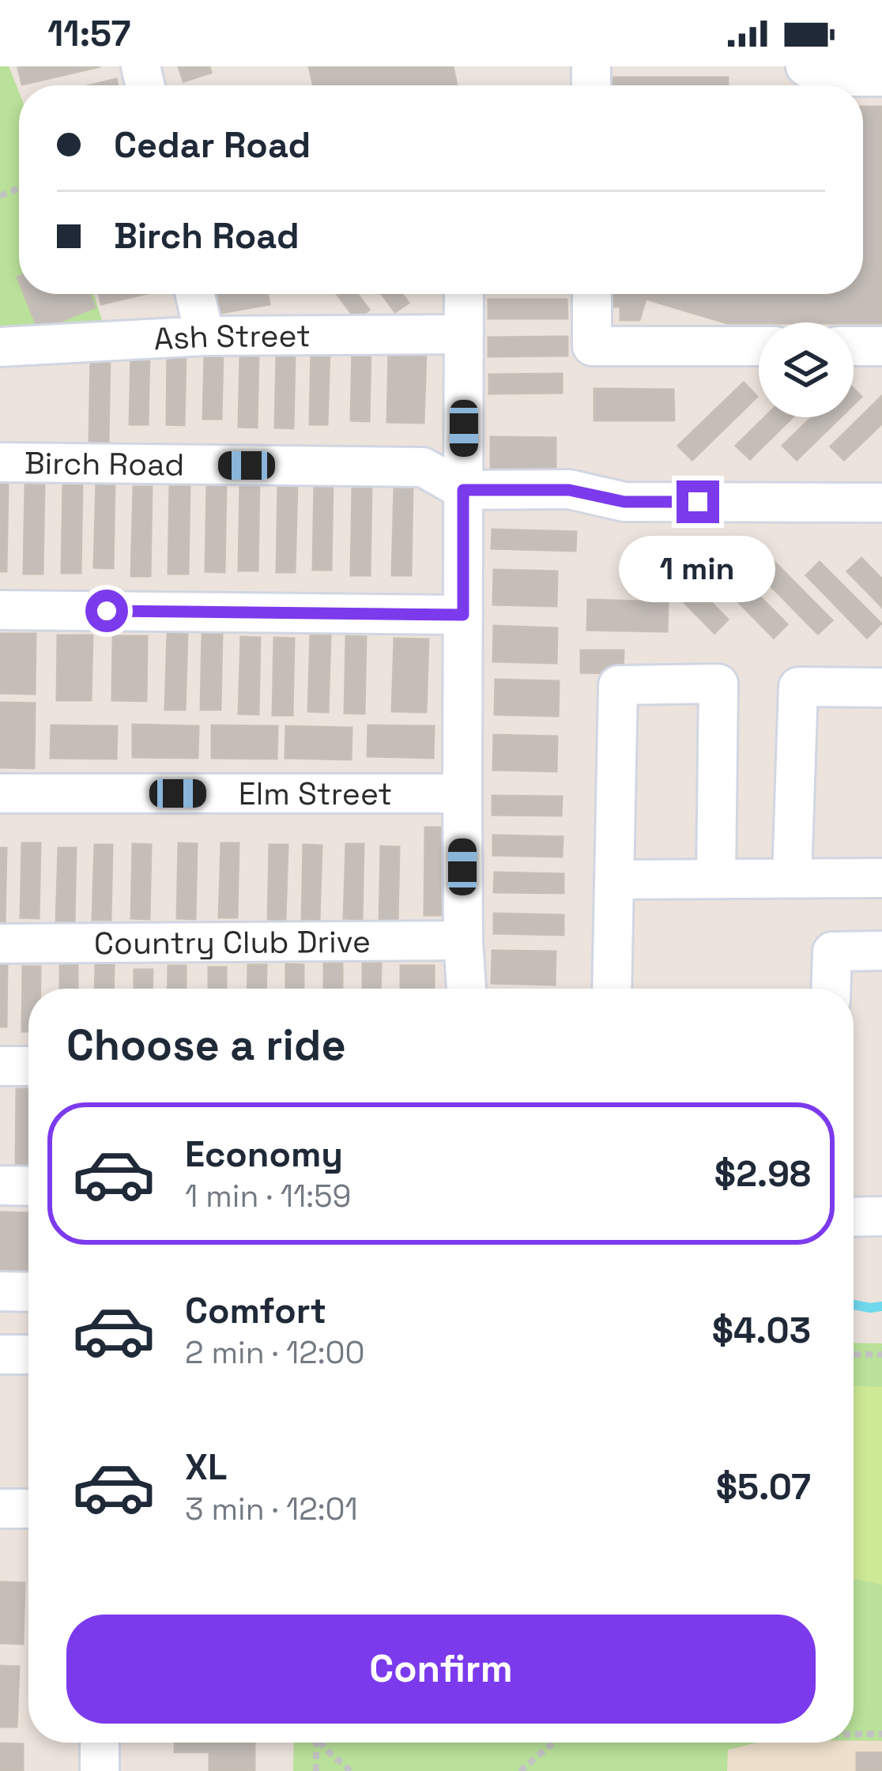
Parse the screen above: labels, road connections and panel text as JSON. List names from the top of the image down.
{
  "streets": {
    "street": [
      "Ash Street",
      "Birch Road",
      "Elm Street",
      "Country Club Drive"
    ]
  },
  "page": {
    "status": "11:57",
    "banner": ["Cedar Road", "Birch Road"],
    "bubble": "1 min",
    "heading": "Choose a ride",
    "list": [
      {
        "name": "Economy",
        "note": "1 min · 11:59",
        "value": "$2.98"
      },
      {
        "name": "Comfort",
        "note": "2 min · 12:00",
        "value": "$4.03"
      },
      {
        "name": "XL",
        "note": "3 min · 12:01",
        "value": "$5.07"
      }
    ],
    "buttons": "Confirm"
  }
}
